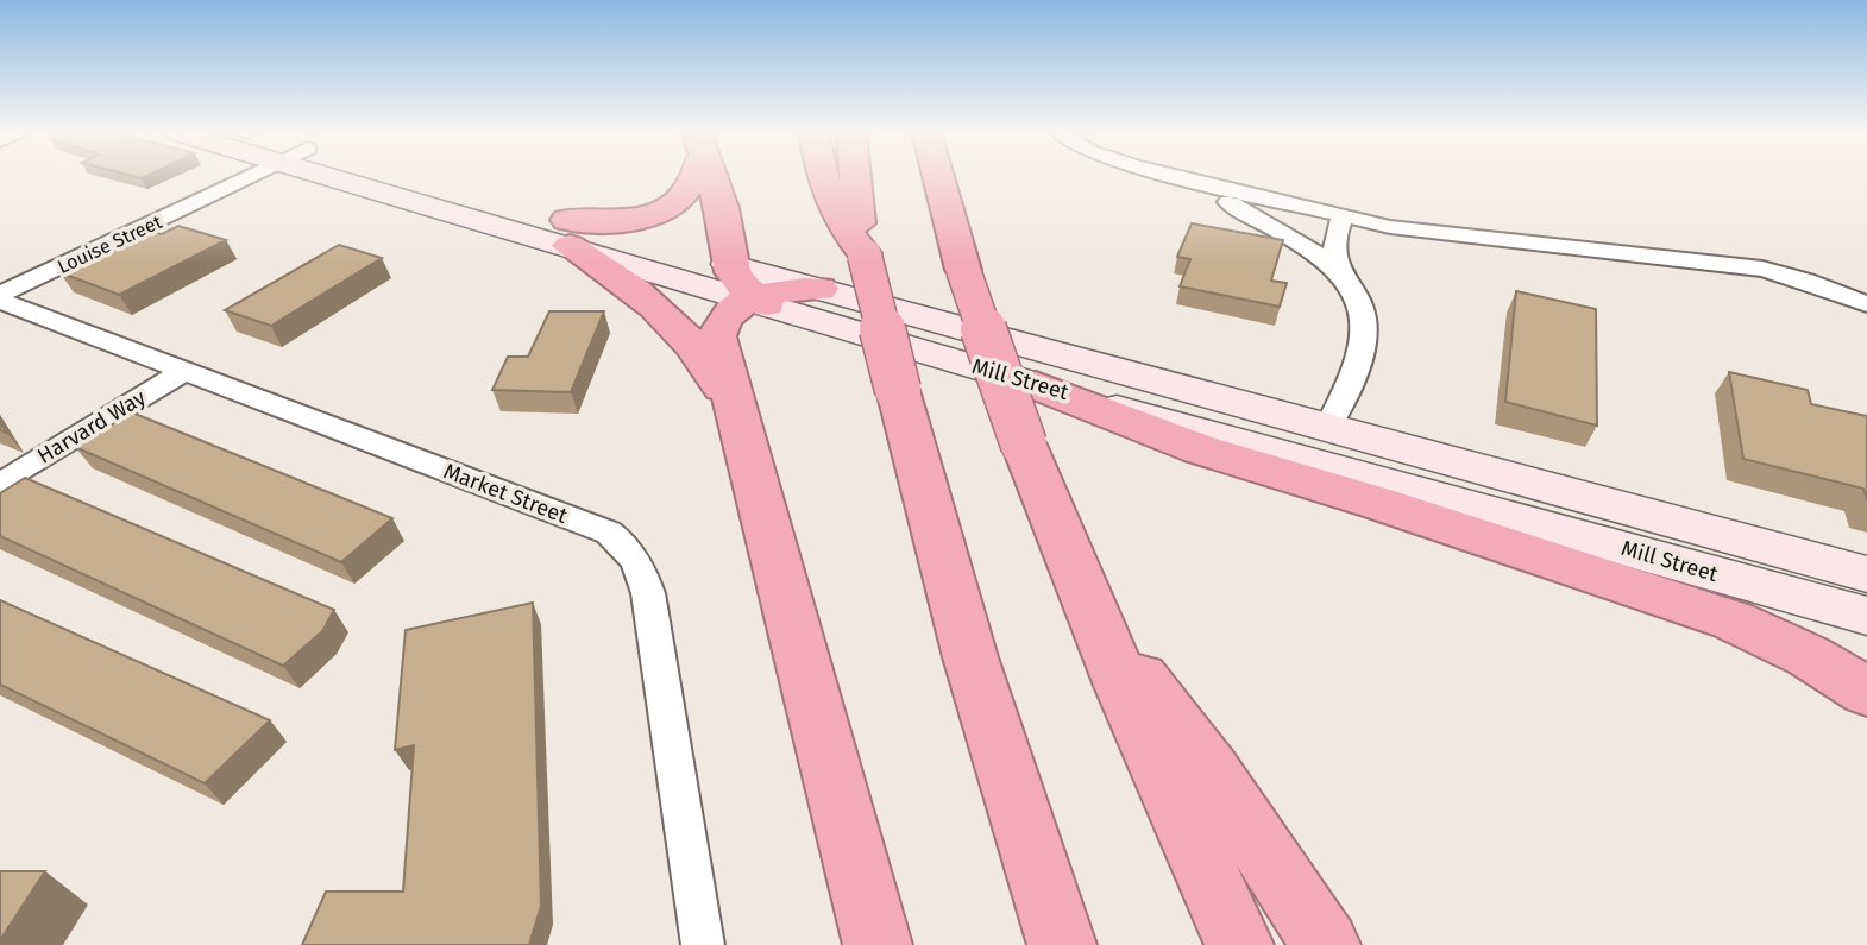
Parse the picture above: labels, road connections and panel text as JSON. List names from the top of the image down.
{
  "streets": {
    "main road": ["Mill Street"],
    "street": ["Louise Street", "Harvard Way", "Market Street"]
  },
  "crossings": [
    ["Louise Street", "Market Street"],
    ["Harvard Way", "Market Street"]
  ]
}
